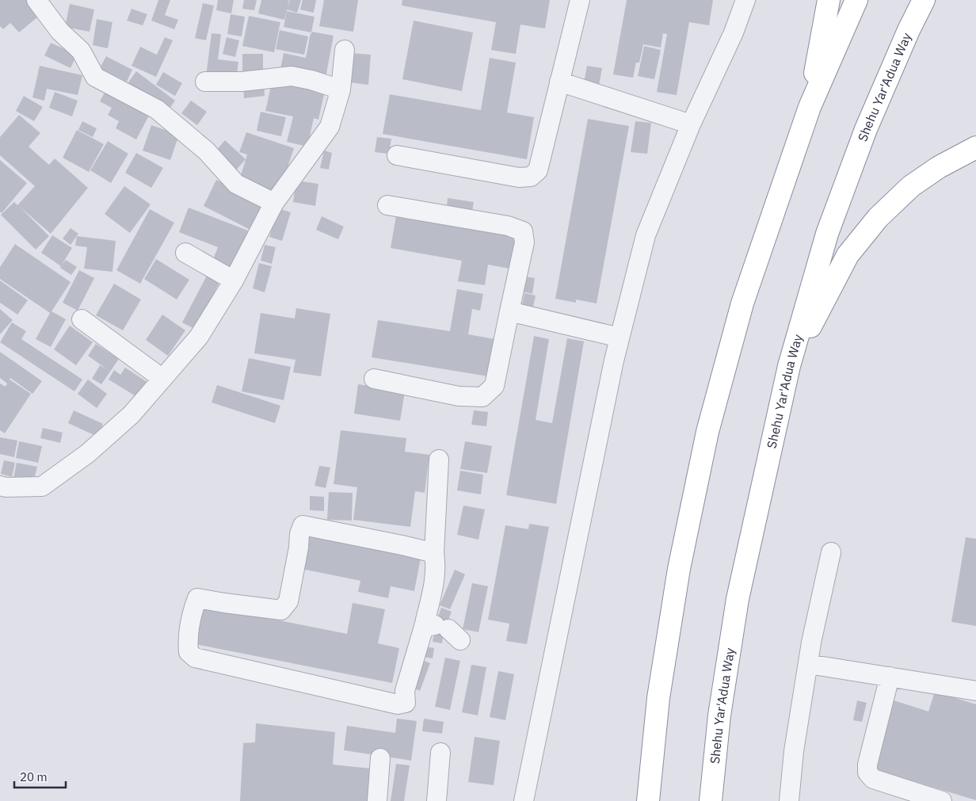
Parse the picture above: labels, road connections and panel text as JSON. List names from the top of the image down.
{
  "streets": {
    "highway": ["Shehu Yar'Adua Way"]
  },
  "scale_bar": "20 m"
}
